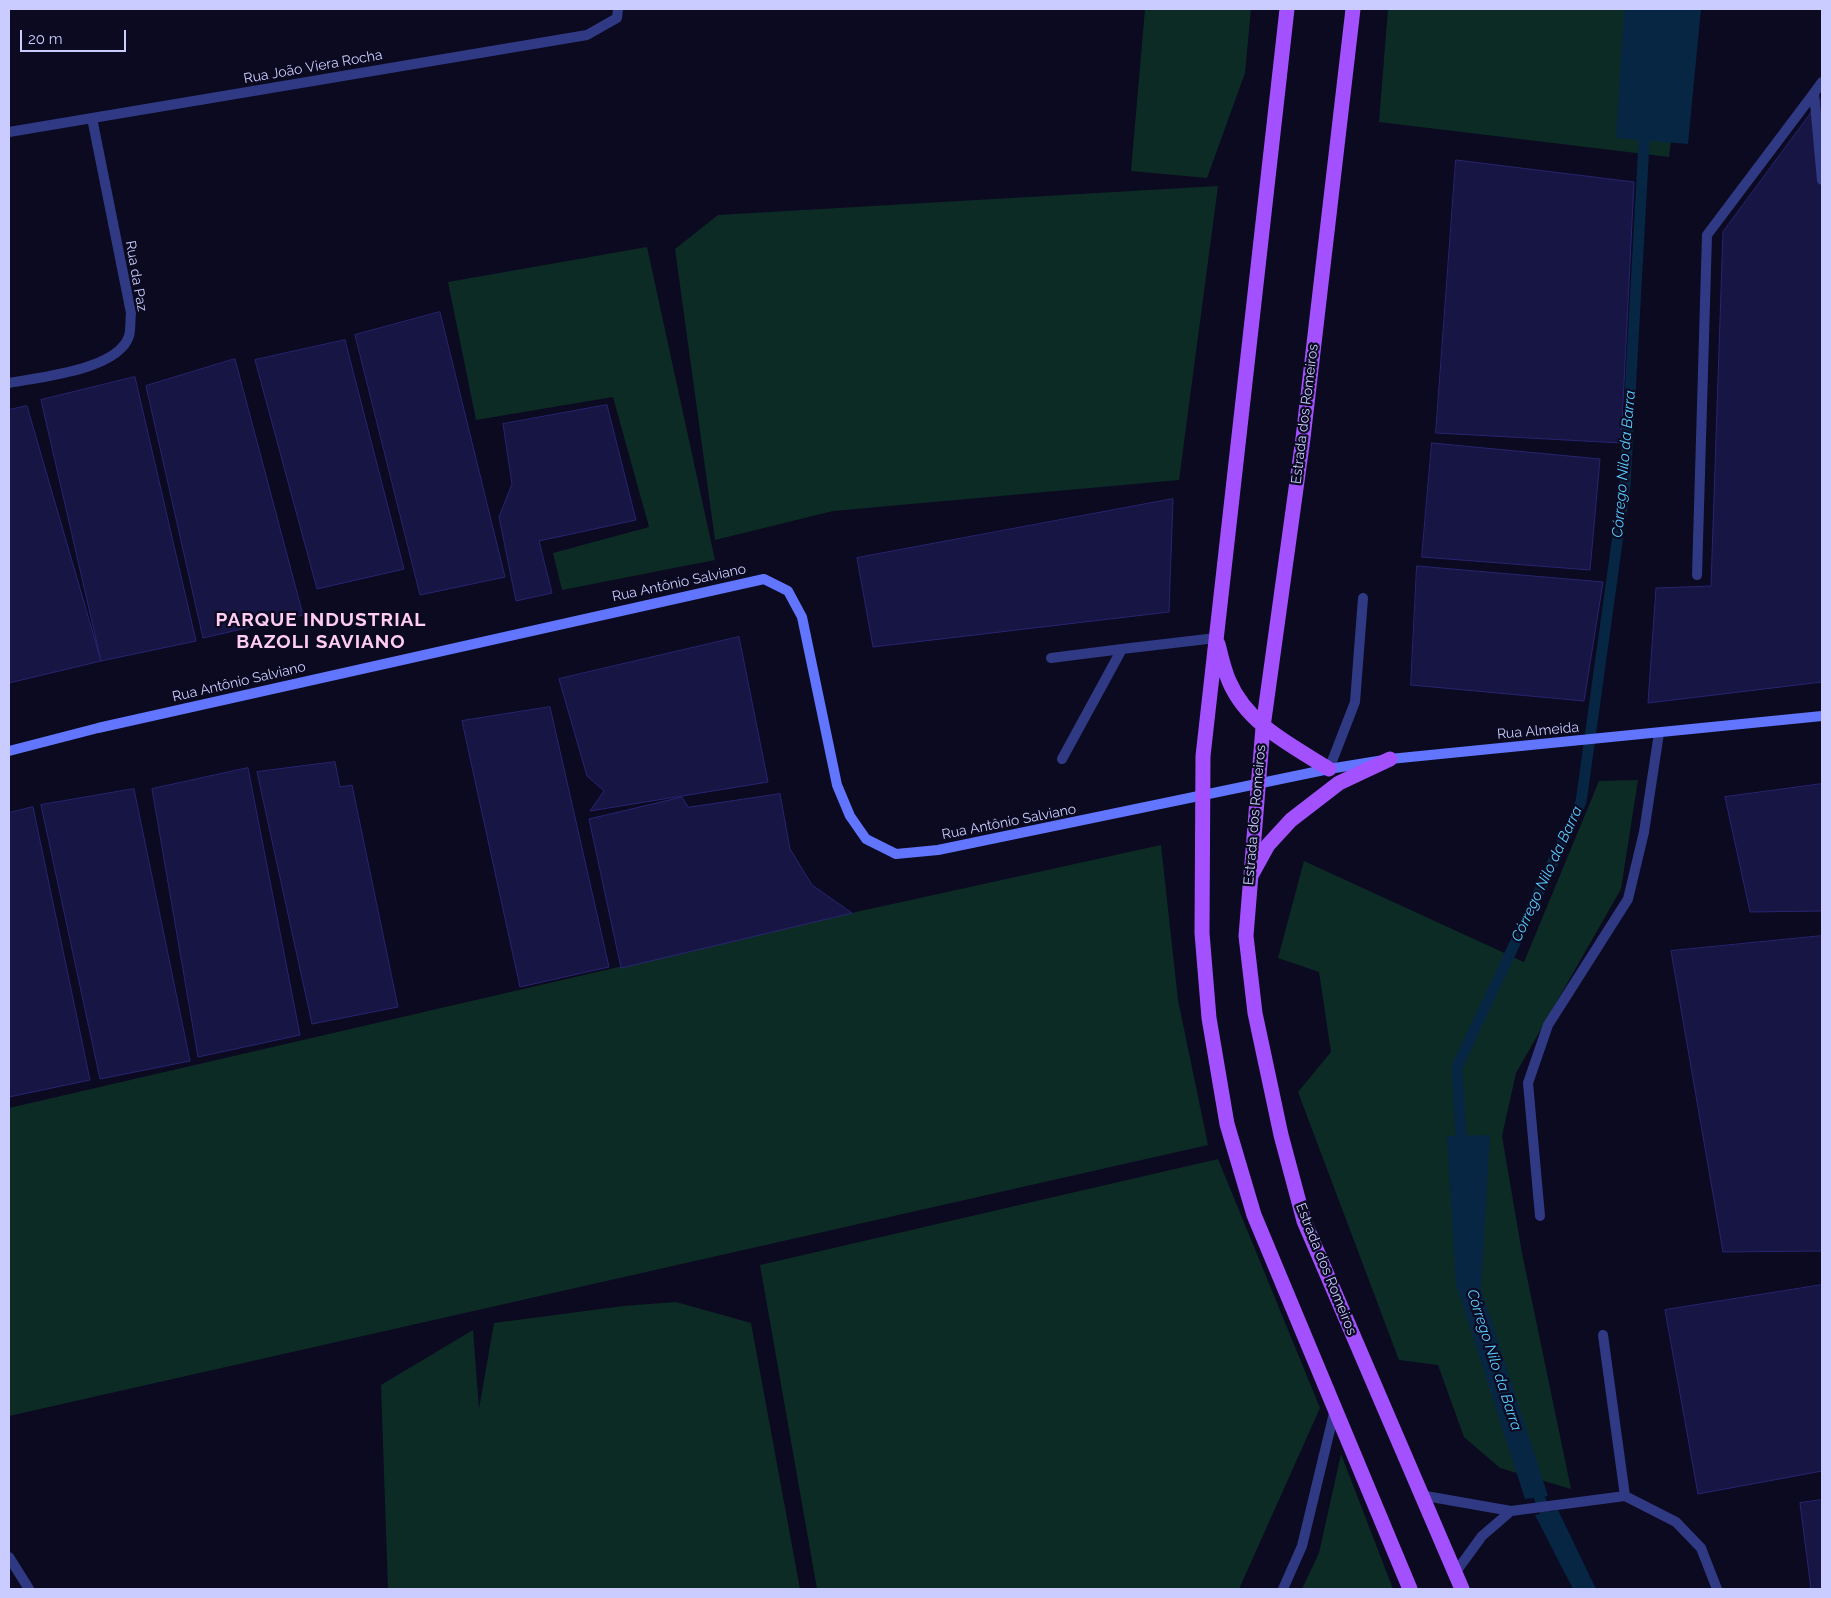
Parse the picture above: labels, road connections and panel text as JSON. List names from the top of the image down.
{
  "streets": {
    "main road": ["Estrada dos Romeiros"],
    "street": [
      "Rua João Viera Rocha",
      "Rua da Paz",
      "Rua Antônio Salviano",
      "Rua Almeida"
    ]
  },
  "crossings": [
    ["Rua João Viera Rocha", "Rua da Paz"],
    ["Estrada dos Romeiros", "Rua Antônio Salviano"],
    ["Estrada dos Romeiros", "Rua Almeida"],
    ["Rua Antônio Salviano", "Rua Almeida"]
  ],
  "districts": ["PARQUE INDUSTRIAL BAZOLI SAVIANO"],
  "water": ["Córrego Nilo da Barra"],
  "scale_bar": "20 m"
}
